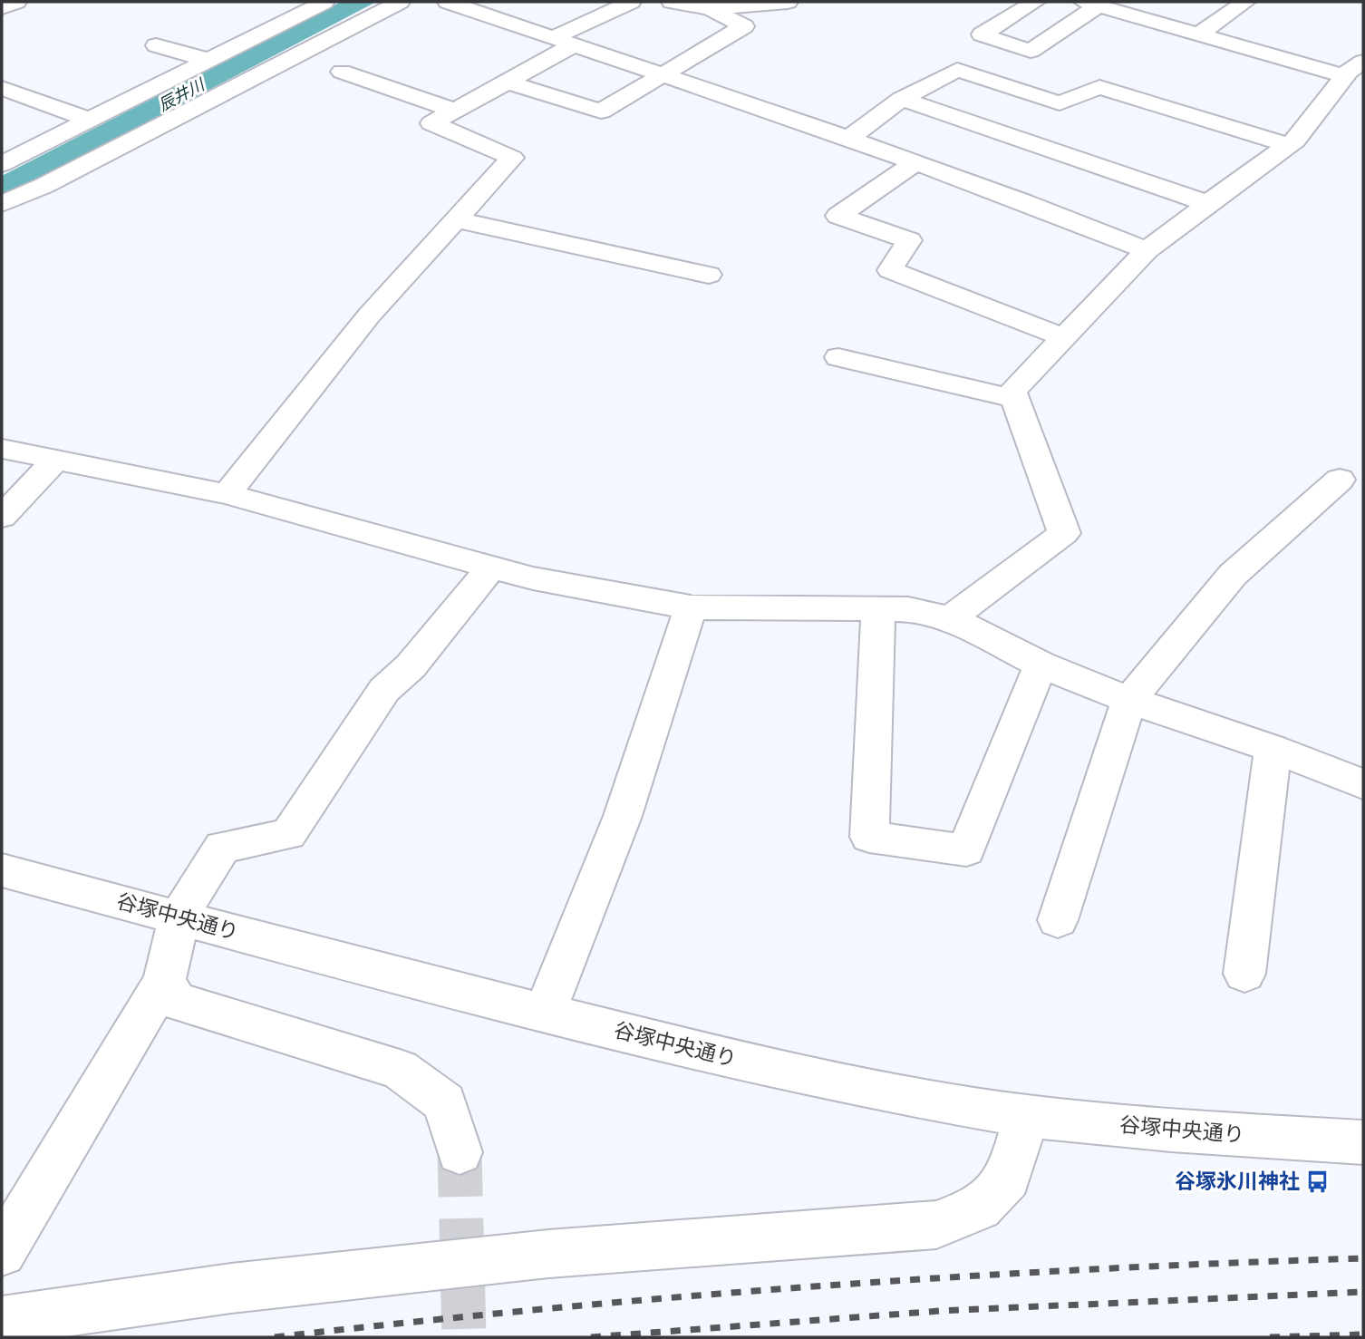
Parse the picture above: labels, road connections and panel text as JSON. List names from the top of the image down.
{
  "streets": {
    "street": ["谷塚中央通り"]
  },
  "water": ["辰井川"],
  "places": {
    "bus stop": ["谷塚氷川神社"]
  }
}
